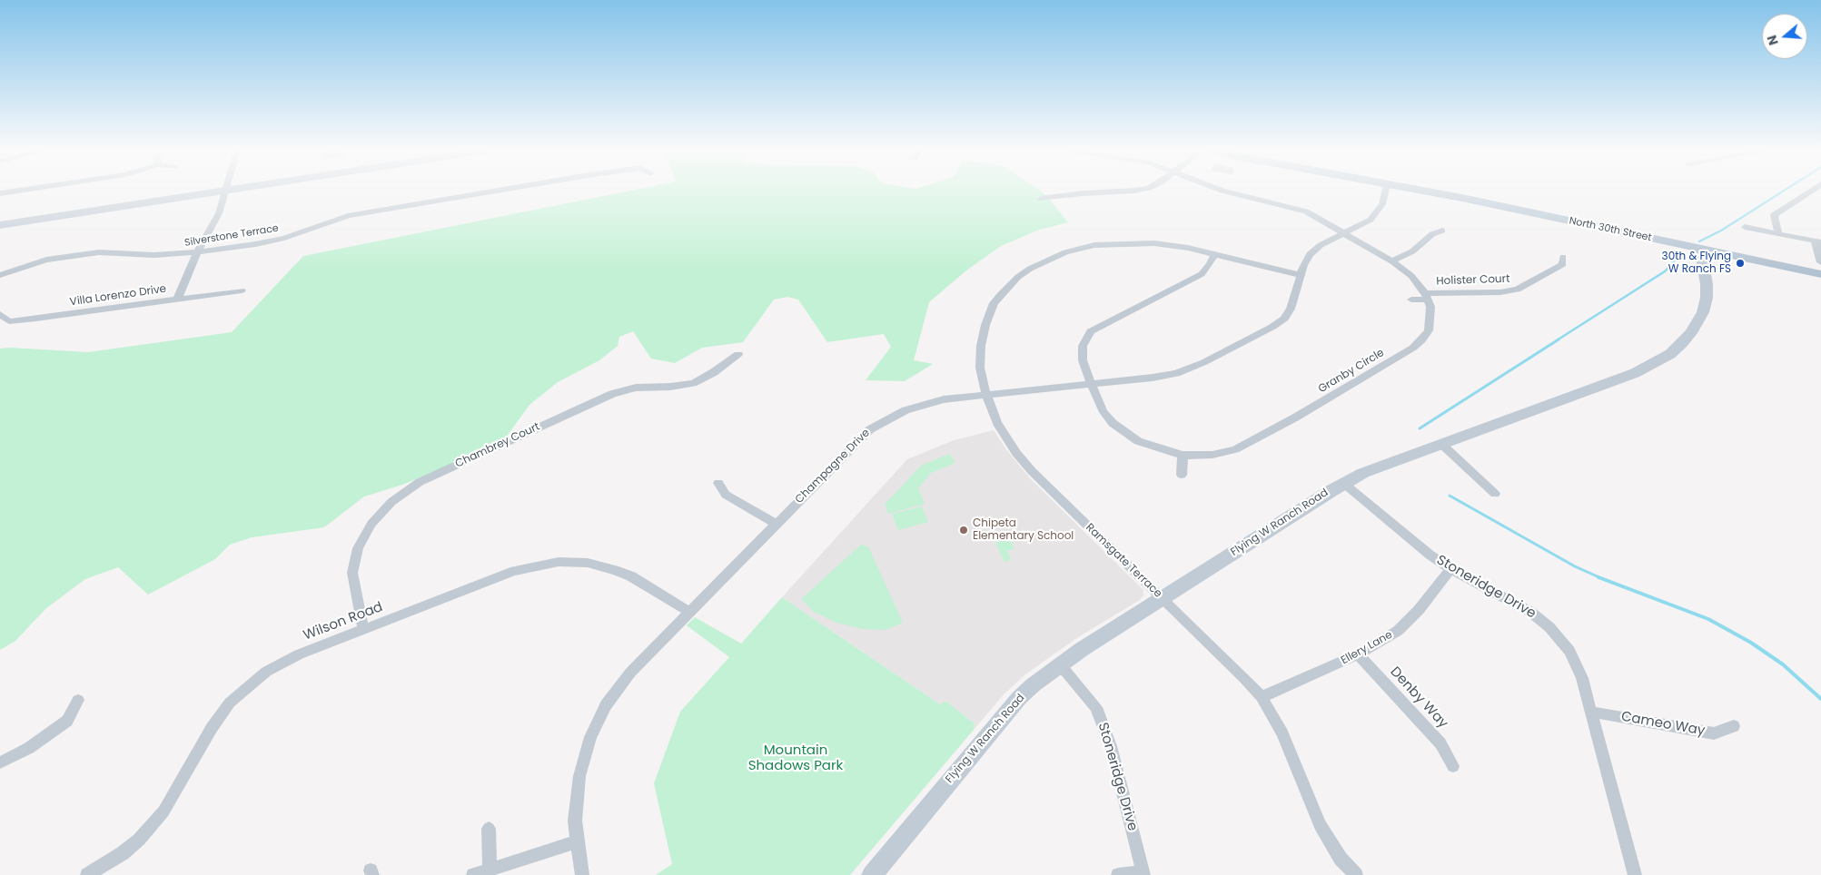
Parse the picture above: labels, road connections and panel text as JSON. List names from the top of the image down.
{
  "streets": {
    "main road": ["North 30th Street"],
    "street": [
      "Silverstone Terrace",
      "Holister Court",
      "Villa Lorenzo Drive",
      "Granby Circle",
      "Chambrey Court",
      "Champagne Drive",
      "Flying W Ranch Road",
      "Ramsgate Terrace",
      "Stoneridge Drive",
      "Wilson Road",
      "Ellery Lane",
      "Denby Way",
      "Cameo Way"
    ]
  },
  "crossings": [
    ["North 30th Street", "Flying W Ranch Road"],
    ["Holister Court", "Granby Circle"],
    ["Granby Circle", "Champagne Drive"],
    ["Granby Circle", "Ramsgate Terrace"],
    ["Chambrey Court", "Wilson Road"],
    ["Champagne Drive", "Ramsgate Terrace"],
    ["Champagne Drive", "Wilson Road"],
    ["Flying W Ranch Road", "Ramsgate Terrace"],
    ["Flying W Ranch Road", "Stoneridge Drive"],
    ["Ramsgate Terrace", "Ellery Lane"],
    ["Stoneridge Drive", "Ellery Lane"],
    ["Stoneridge Drive", "Cameo Way"],
    ["Ellery Lane", "Denby Way"]
  ],
  "parks": ["Mountain Shadows Park"],
  "places": ["30th & Flying W Ranch FS", "Chipeta Elementary School"],
  "north": "left"
}
